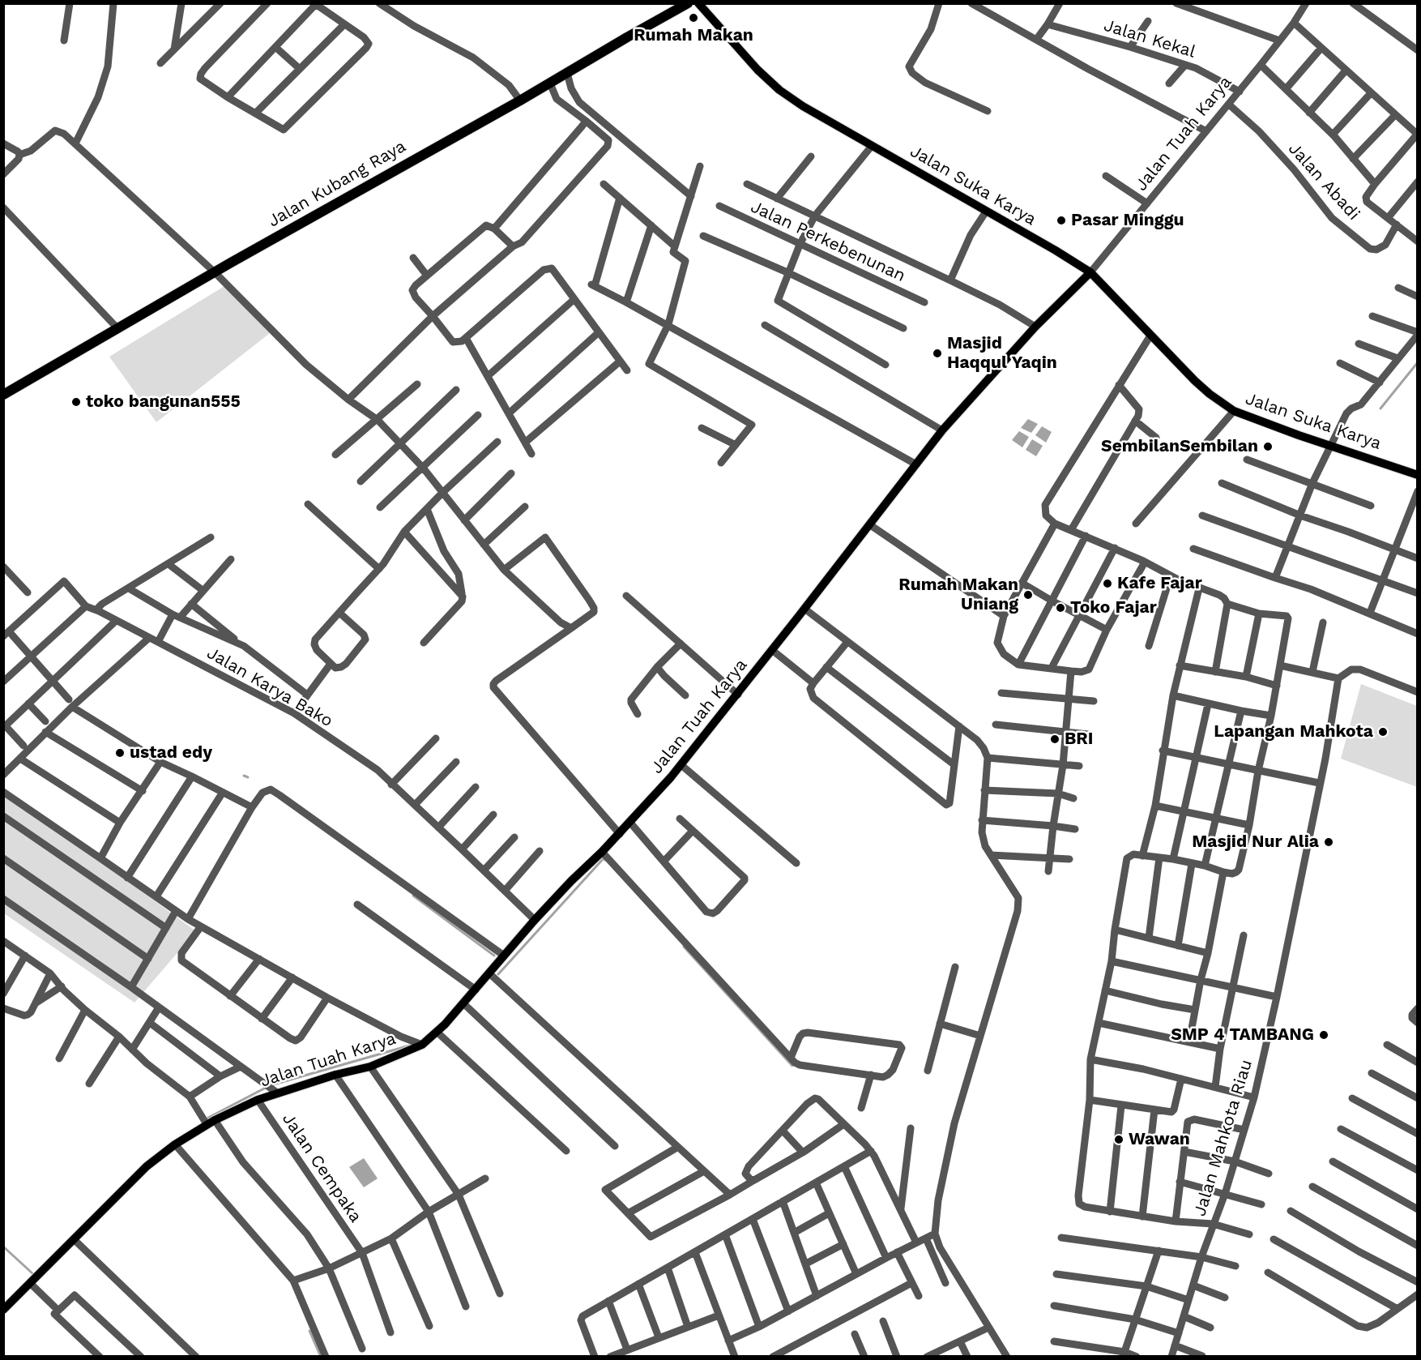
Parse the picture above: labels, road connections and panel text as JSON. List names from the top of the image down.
{
  "streets": {
    "highway": ["Jalan Kubang Raya"],
    "main road": ["Jalan Tuah Karya", "Jalan Suka Karya"],
    "street": [
      "Jalan Kekal",
      "Jalan Abadi",
      "Jalan Perkebenunan",
      "Jalan Karya Bako",
      "Jalan Mahkota Riau",
      "Jalan Cempaka"
    ]
  },
  "crossings": [
    ["Jalan Kekal", "Jalan Tuah Karya"],
    ["Jalan Tuah Karya", "Jalan Abadi"],
    ["Jalan Tuah Karya", "Jalan Suka Karya"],
    ["Jalan Tuah Karya", "Jalan Karya Bako"],
    ["Jalan Tuah Karya", "Jalan Cempaka"]
  ],
  "places": [
    "Rumah Makan",
    "Pasar Minggu",
    "Masjid Haqqul Yaqin",
    "toko bangunan555",
    "SembilanSembilan",
    "Kafe Fajar",
    "Rumah Makan Uniang",
    "Toko Fajar",
    "Lapangan Mahkota",
    "BRI",
    "ustad edy",
    "Masjid Nur Alia",
    "SMP 4 TAMBANG",
    "Wawan"
  ]
}
